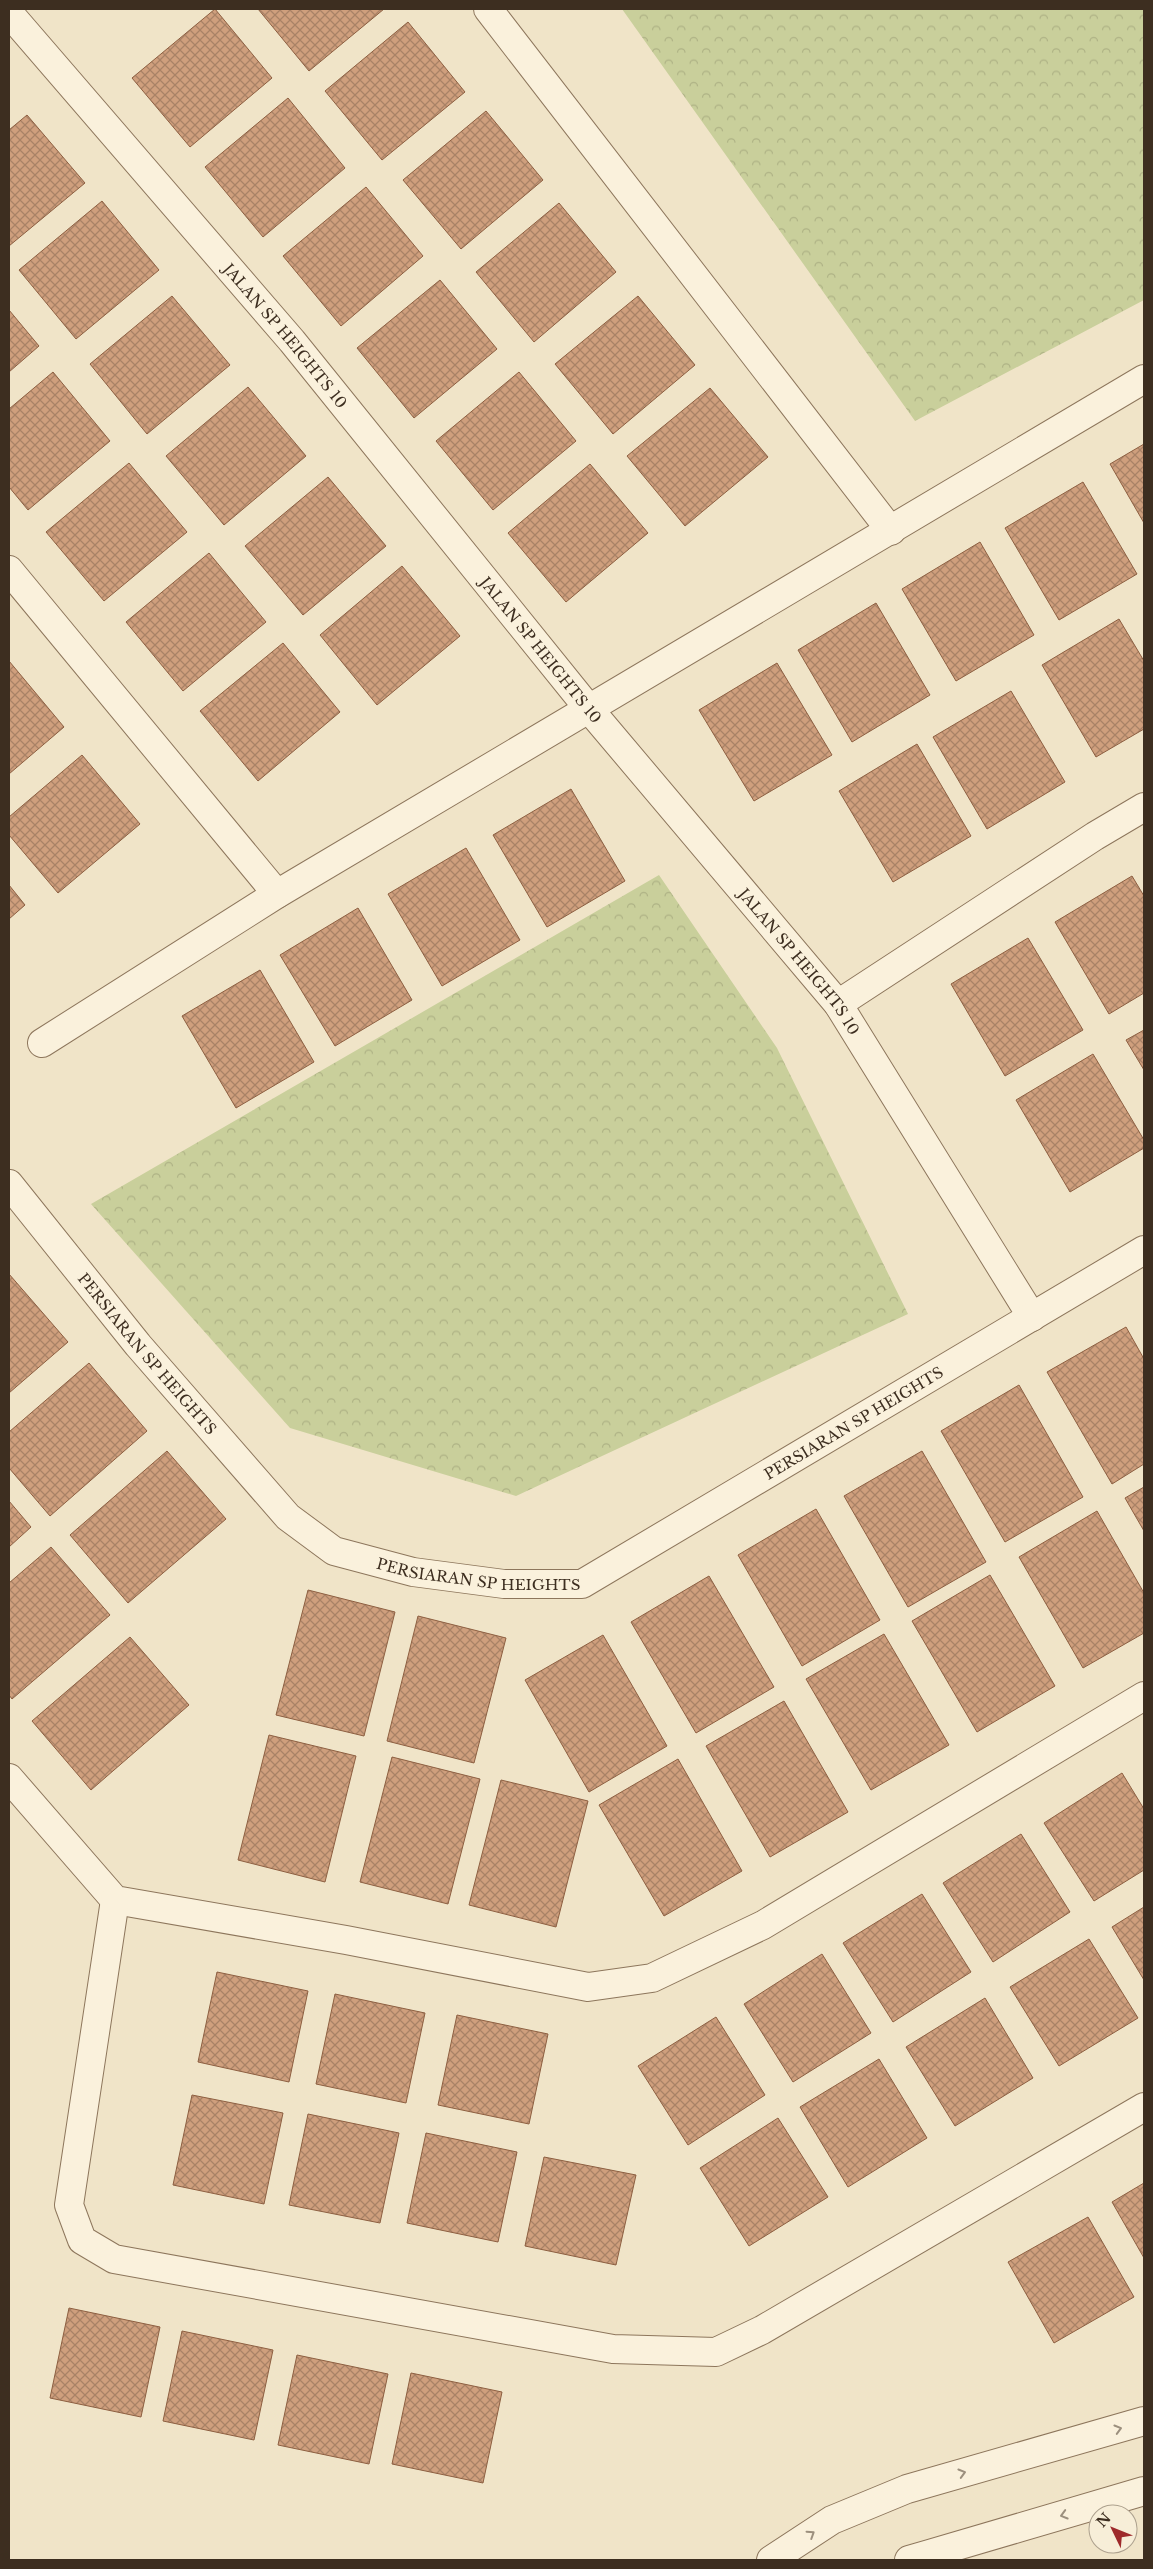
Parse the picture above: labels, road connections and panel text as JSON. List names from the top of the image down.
{
  "streets": {
    "street": ["JALAN SP HEIGHTS 10", "PERSIARAN SP HEIGHTS"]
  },
  "crossings": [
    ["JALAN SP HEIGHTS 10", "PERSIARAN SP HEIGHTS"]
  ],
  "north": "top left"
}
